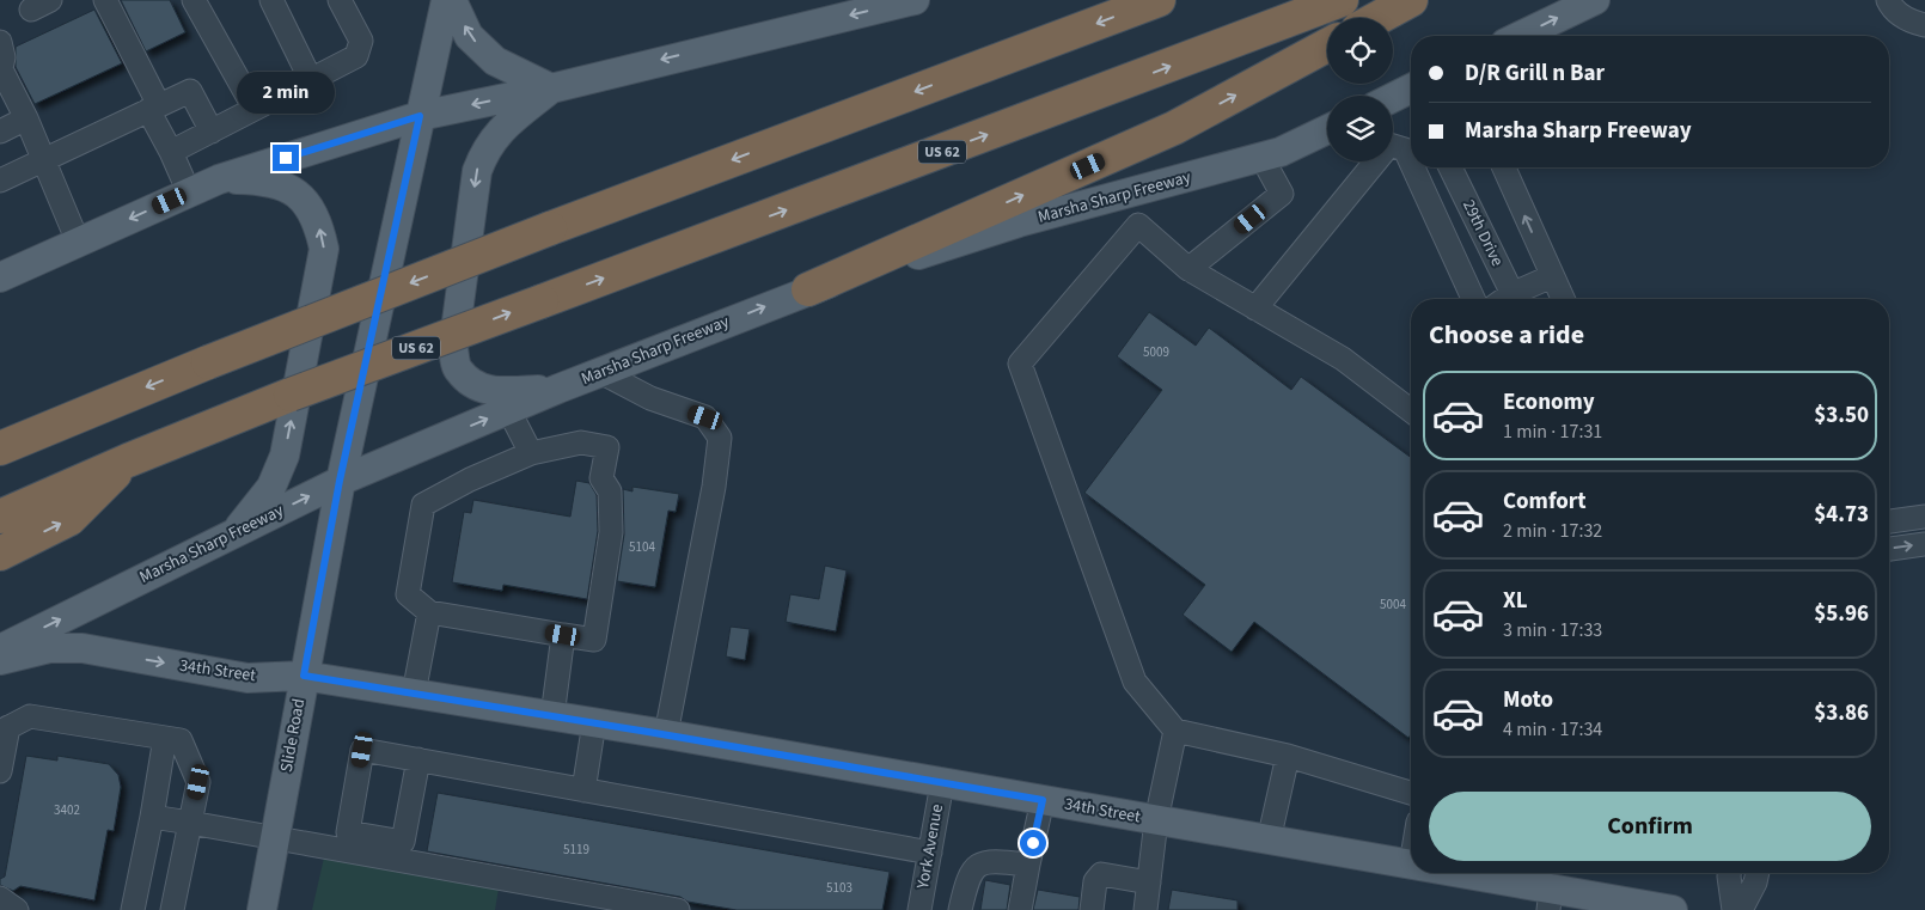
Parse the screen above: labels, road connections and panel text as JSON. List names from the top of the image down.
{
  "streets": {
    "highway": ["US 62"],
    "main road": ["Marsha Sharp Freeway", "34th Street", "Slide Road"],
    "street": ["29th Drive", "York Avenue"]
  },
  "crossings": [
    ["Marsha Sharp Freeway", "Slide Road"],
    ["34th Street", "Slide Road"],
    ["34th Street", "York Avenue"]
  ],
  "one_way": ["Marsha Sharp Freeway"],
  "house_numbers": [
    "5009",
    "5104",
    "5004",
    "3402",
    "5119",
    "5103"
  ],
  "page": {
    "banner": ["D/R Grill n Bar", "Marsha Sharp Freeway"],
    "bubble": "2 min",
    "heading": "Choose a ride",
    "list": [
      {
        "name": "Economy",
        "note": "1 min · 17:31",
        "value": "$3.50"
      },
      {
        "name": "Comfort",
        "note": "2 min · 17:32",
        "value": "$4.73"
      },
      {
        "name": "XL",
        "note": "3 min · 17:33",
        "value": "$5.96"
      },
      {
        "name": "Moto",
        "note": "4 min · 17:34",
        "value": "$3.86"
      }
    ],
    "buttons": "Confirm"
  }
}
